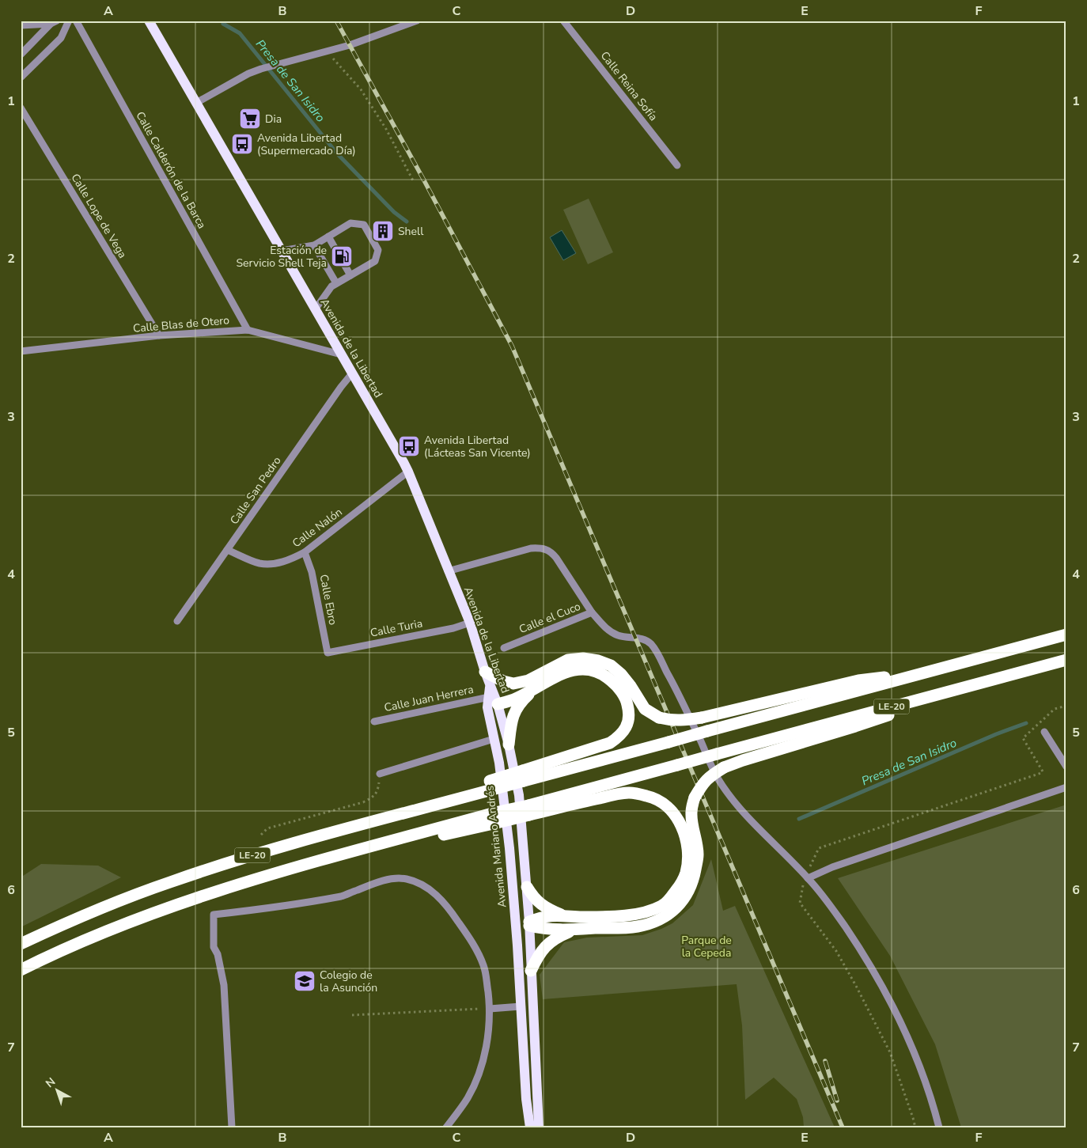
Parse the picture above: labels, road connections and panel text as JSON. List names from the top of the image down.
{
  "streets": {
    "highway": ["LE-20"],
    "main road": ["Avenida de la Libertad", "Avenida Mariano Andrés"],
    "street": [
      "Calle Reina Sofía",
      "Calle Calderón de la Barca",
      "Calle Lope de Vega",
      "Calle Blas de Otero",
      "Calle San Pedro",
      "Calle Nalón",
      "Calle Ebro",
      "Calle el Cuco",
      "Calle Turia",
      "Calle Juan Herrera"
    ]
  },
  "crossings": [
    ["Calle Calderón de la Barca", "Calle Blas de Otero"],
    ["Calle Lope de Vega", "Calle Blas de Otero"],
    ["Calle Blas de Otero", "Avenida de la Libertad"],
    ["Avenida de la Libertad", "Calle San Pedro"],
    ["Avenida de la Libertad", "Calle Nalón"],
    ["Avenida de la Libertad", "Calle el Cuco"],
    ["Avenida de la Libertad", "Calle Turia"],
    ["Avenida de la Libertad", "Calle Juan Herrera"],
    ["Avenida de la Libertad", "Avenida Mariano Andrés"],
    ["Calle San Pedro", "Calle Nalón"],
    ["Calle Nalón", "Calle Ebro"],
    ["Calle Ebro", "Calle Turia"],
    ["Calle Juan Herrera", "Avenida Mariano Andrés"]
  ],
  "water": ["Presa de San Isidro"],
  "parks": ["Parque de la Cepeda"],
  "places": {
    "supermarket": ["Dia"],
    "bus stop": ["Avenida Libertad (Supermercado Día)", "Avenida Libertad (Lácteas San Vicente)"],
    "building": ["Shell"],
    "fuel station": ["Estación de Servicio Shell Teja"],
    "school or university": ["Colegio de la Asunción"]
  },
  "north": "top left",
  "grid": {
    "columns": [
      "A",
      "B",
      "C",
      "D",
      "E",
      "F"
    ],
    "rows": [
      "1",
      "2",
      "3",
      "4",
      "5",
      "6",
      "7"
    ]
  }
}
